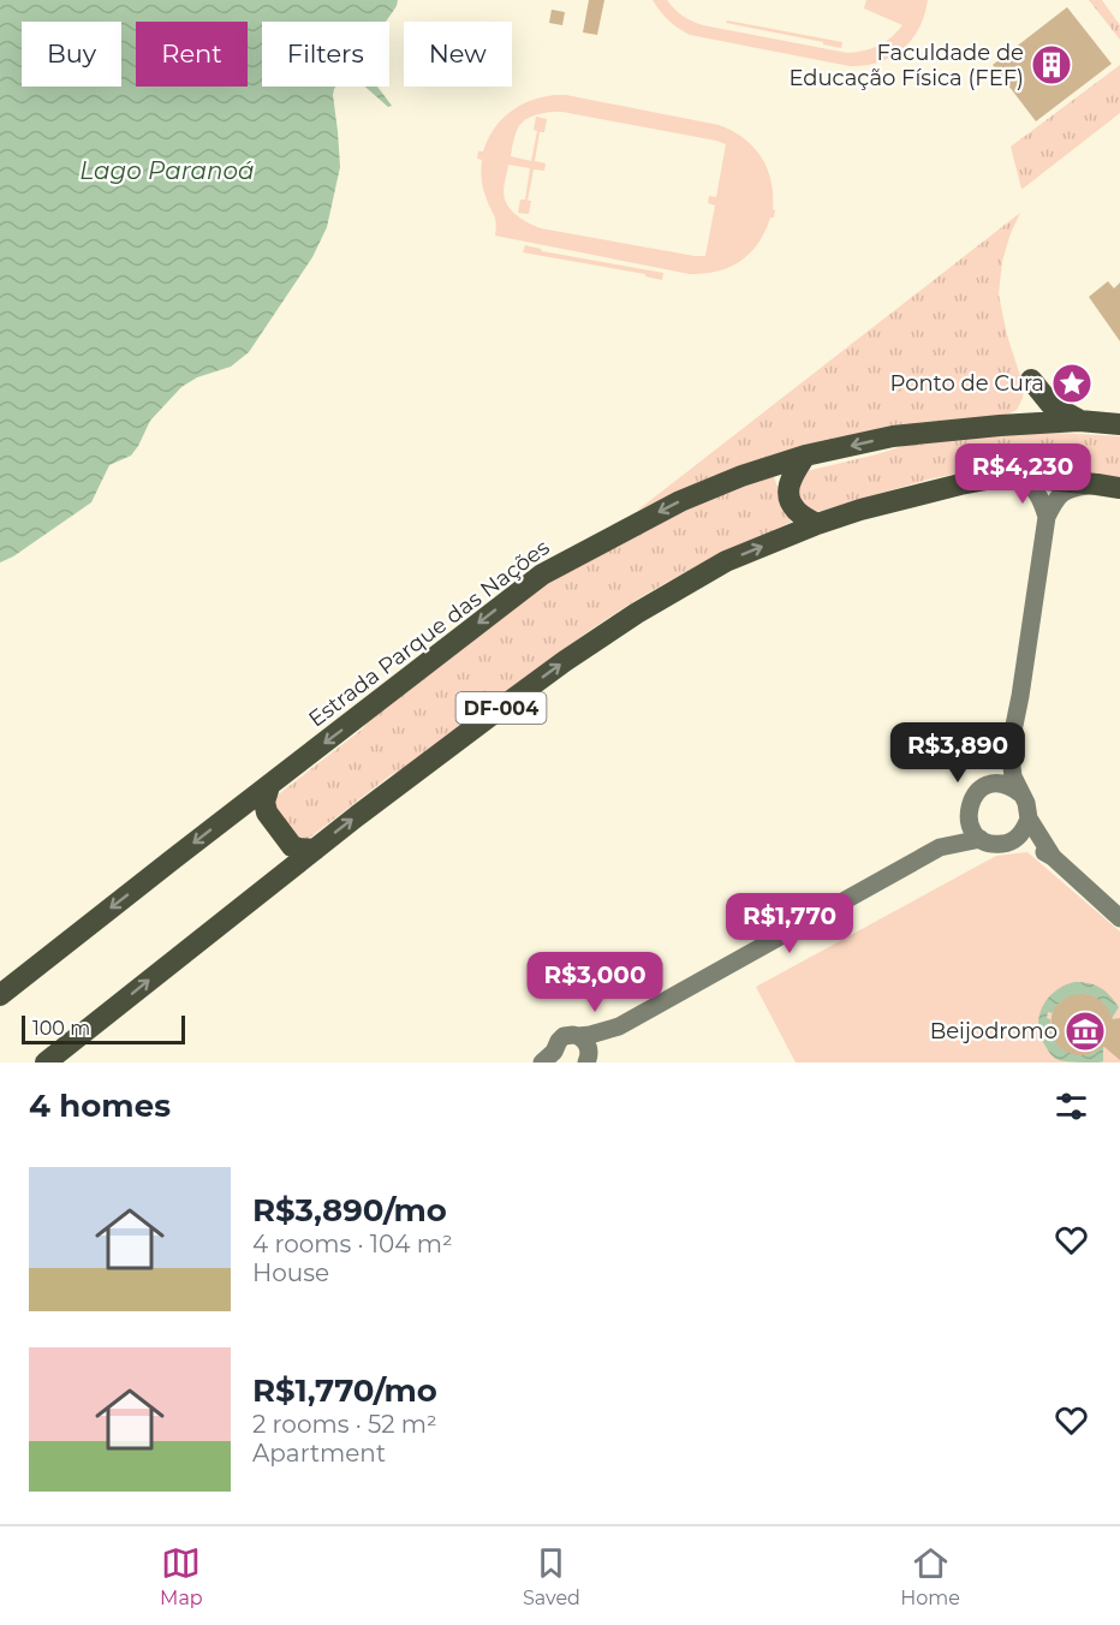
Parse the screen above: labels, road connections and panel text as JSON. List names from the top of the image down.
{
  "streets": {
    "highway": ["Estrada Parque das Nações", "DF-004"]
  },
  "water": ["Lago Paranoá"],
  "places": {
    "building": ["Faculdade de Educação Física (FEF)"],
    "place": ["Ponto de Cura"],
    "museum": ["Beijodromo"]
  },
  "scale_bar": "100 m",
  "page": {
    "chip": [
      "Buy",
      "Rent",
      "Filters",
      "New"
    ],
    "price": [
      "R$4,230",
      "R$3,890",
      "R$1,770",
      "R$3,000"
    ],
    "scale": "100 m",
    "heading": "4 homes",
    "list": [
      {
        "name": "R$3,890/mo",
        "note": "4 rooms · 104 m² · House"
      },
      {
        "name": "R$1,770/mo",
        "note": "2 rooms · 52 m² · Apartment"
      }
    ],
    "tabs": ["Map", "Saved", "Home"]
  }
}
